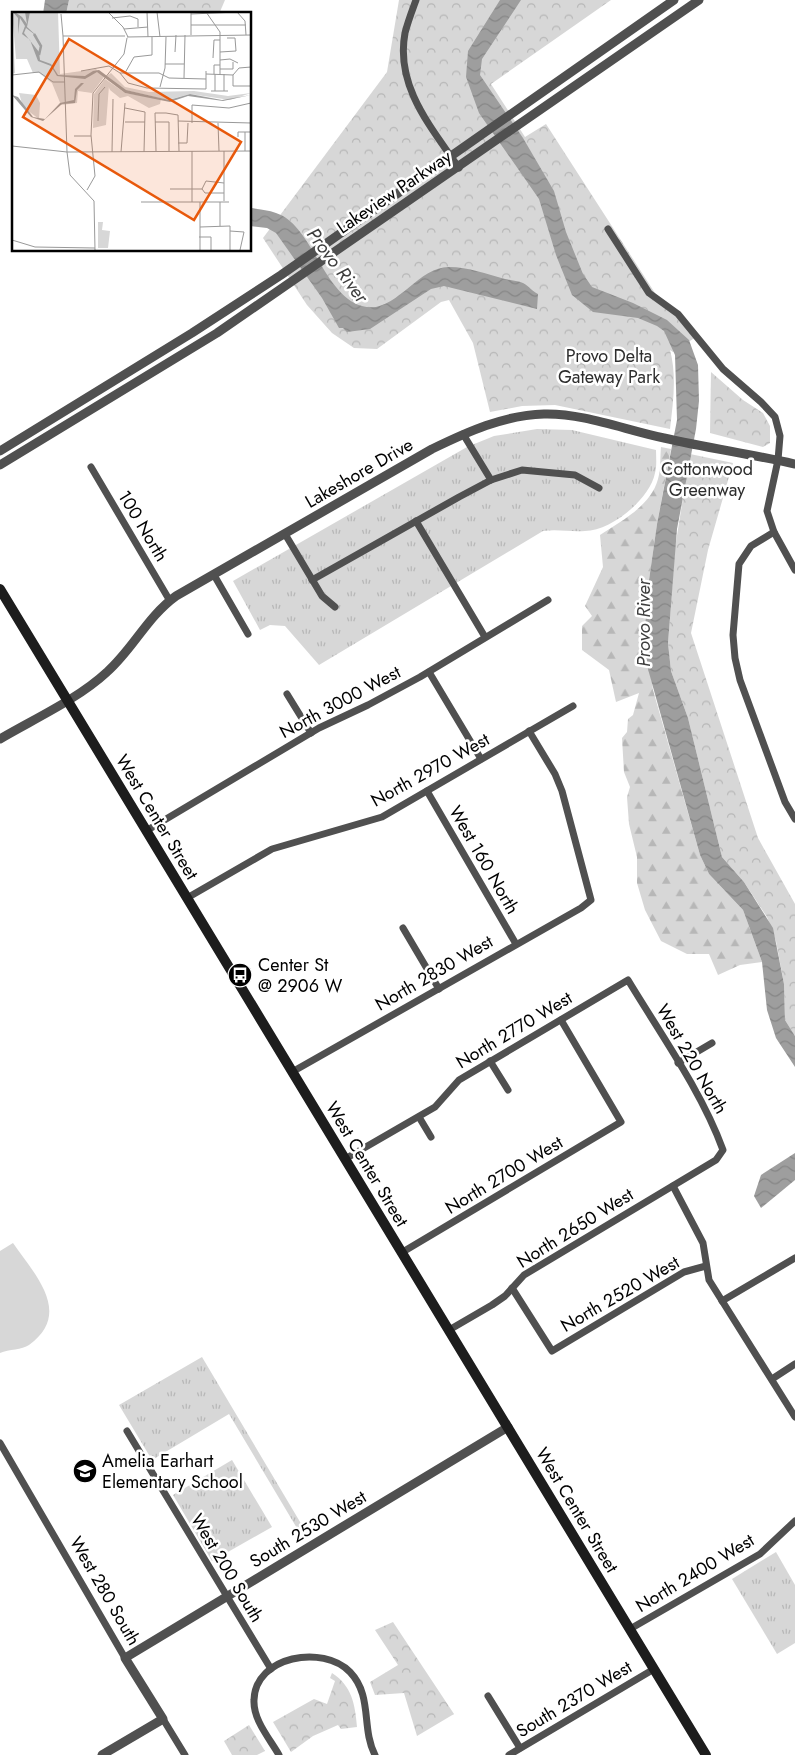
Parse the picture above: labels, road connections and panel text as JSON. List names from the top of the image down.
{
  "streets": {
    "main road": ["West Center Street"],
    "street": [
      "Lakeview Parkway",
      "Lakeshore Drive",
      "100 North",
      "North 3000 West",
      "North 2970 West",
      "West 160 North",
      "North 2830 West",
      "North 2770 West",
      "West 220 North",
      "North 2700 West",
      "North 2650 West",
      "North 2520 West",
      "South 2530 West",
      "West 200 South",
      "North 2400 West",
      "West 280 South",
      "South 2370 West"
    ]
  },
  "crossings": [
    ["Lakeshore Drive", "100 North"],
    ["Lakeshore Drive", "West Center Street"],
    ["North 3000 West", "West Center Street"],
    ["North 2970 West", "West Center Street"],
    ["North 2970 West", "West 160 North"],
    ["North 2970 West", "North 2830 West"],
    ["West Center Street", "North 2830 West"],
    ["West Center Street", "North 2770 West"],
    ["West Center Street", "North 2700 West"],
    ["West Center Street", "North 2650 West"],
    ["West Center Street", "South 2530 West"],
    ["West Center Street", "North 2400 West"],
    ["West Center Street", "South 2370 West"],
    ["West 160 North", "North 2830 West"],
    ["North 2770 West", "West 220 North"],
    ["North 2770 West", "North 2700 West"],
    ["West 220 North", "North 2650 West"],
    ["North 2650 West", "North 2520 West"],
    ["South 2530 West", "West 200 South"],
    ["South 2530 West", "West 280 South"]
  ],
  "water": ["Provo River"],
  "parks": ["Provo Delta Gateway Park", "Cottonwood Greenway"],
  "places": {
    "bus stop": ["Center St @ 2906 W"],
    "school or university": ["Amelia Earhart Elementary School"]
  }
}
